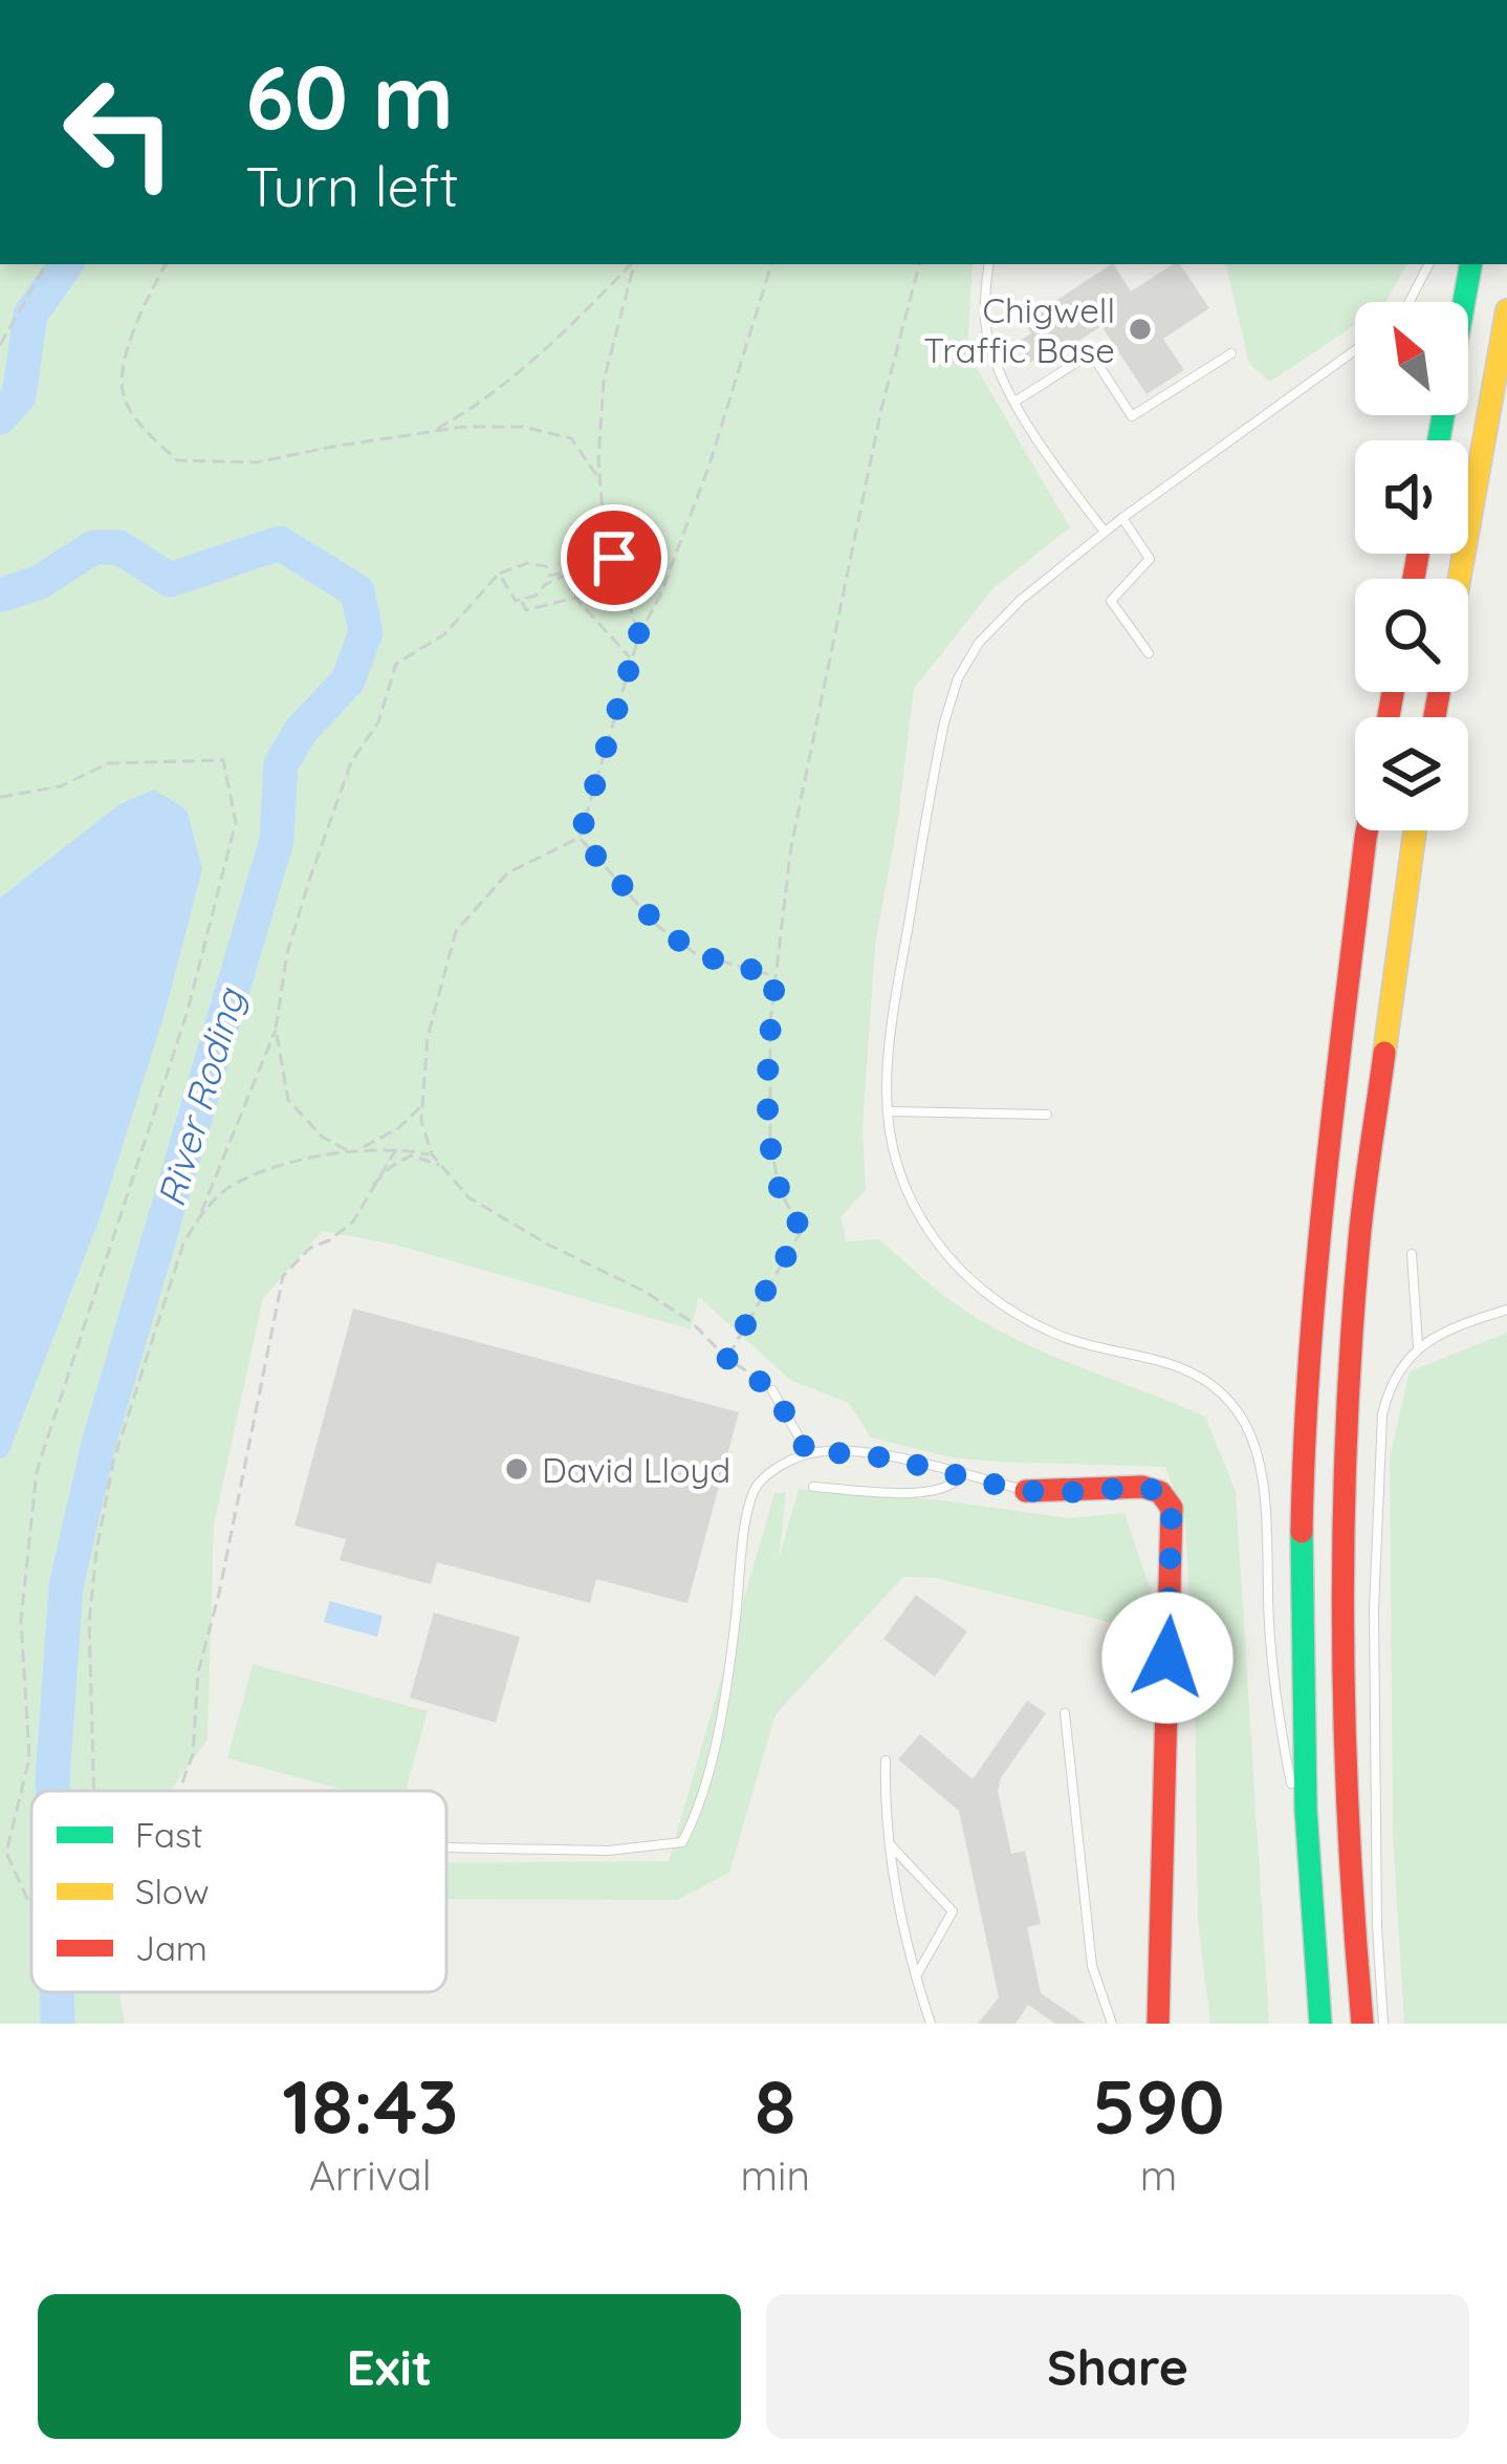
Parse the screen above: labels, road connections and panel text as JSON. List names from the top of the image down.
{
  "water": ["River Roding"],
  "places": ["Chigwell Traffic Base", "David Lloyd"],
  "legend": ["Fast", "Slow", "Jam"],
  "north": "top left",
  "page": {
    "turn": ["60 m", "Turn left"],
    "eta": [
      "18:43",
      "Arrival",
      "8",
      "min",
      "590",
      "m"
    ],
    "buttons": ["Exit", "Share"]
  }
}
